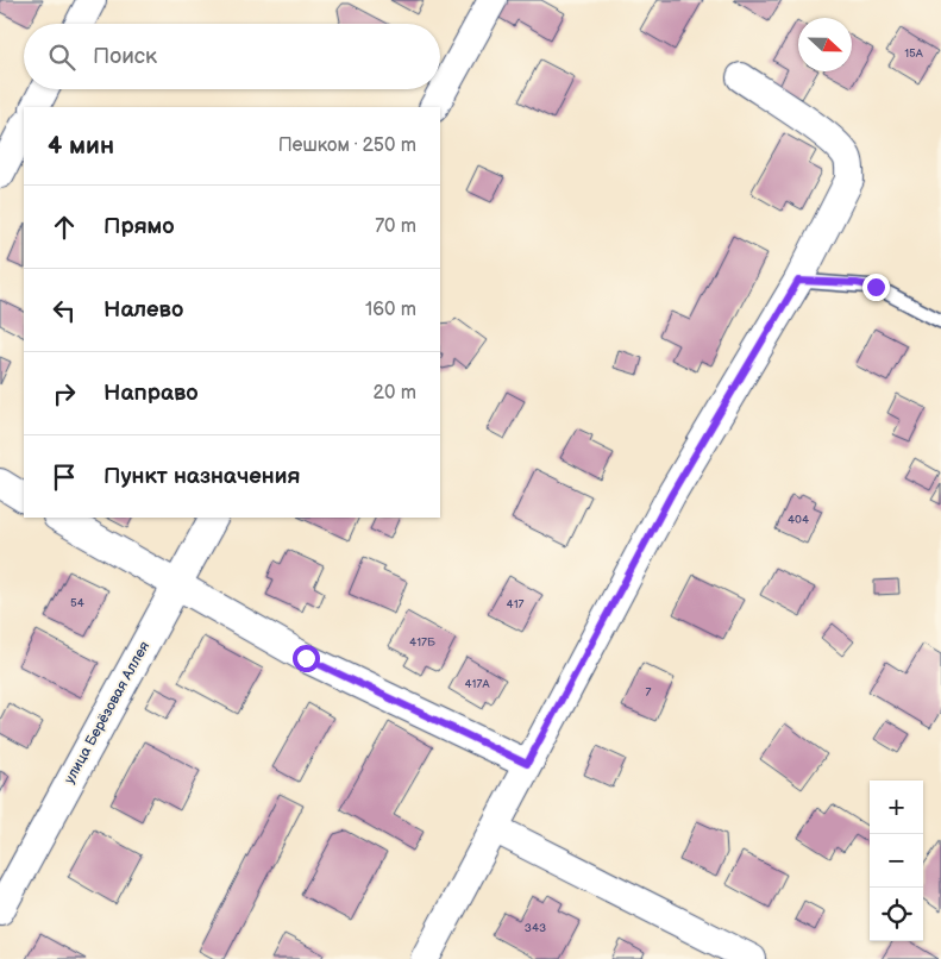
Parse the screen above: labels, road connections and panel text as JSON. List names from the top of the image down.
{
  "streets": {
    "street": ["улица Берёзовая Аллея"]
  },
  "house_numbers": [
    "15А",
    "404",
    "54",
    "417",
    "417Б",
    "417А",
    "7",
    "343"
  ],
  "north": "right",
  "page": {
    "search": "Поиск",
    "heading": ["4 мин", "Пешком · 250 m"],
    "list": [
      ["Прямо", "70 m"],
      ["Налево", "160 m"],
      ["Направо", "20 m"],
      "Пункт назначения"
    ],
    "map_buttons": ["+", "−"]
  }
}
